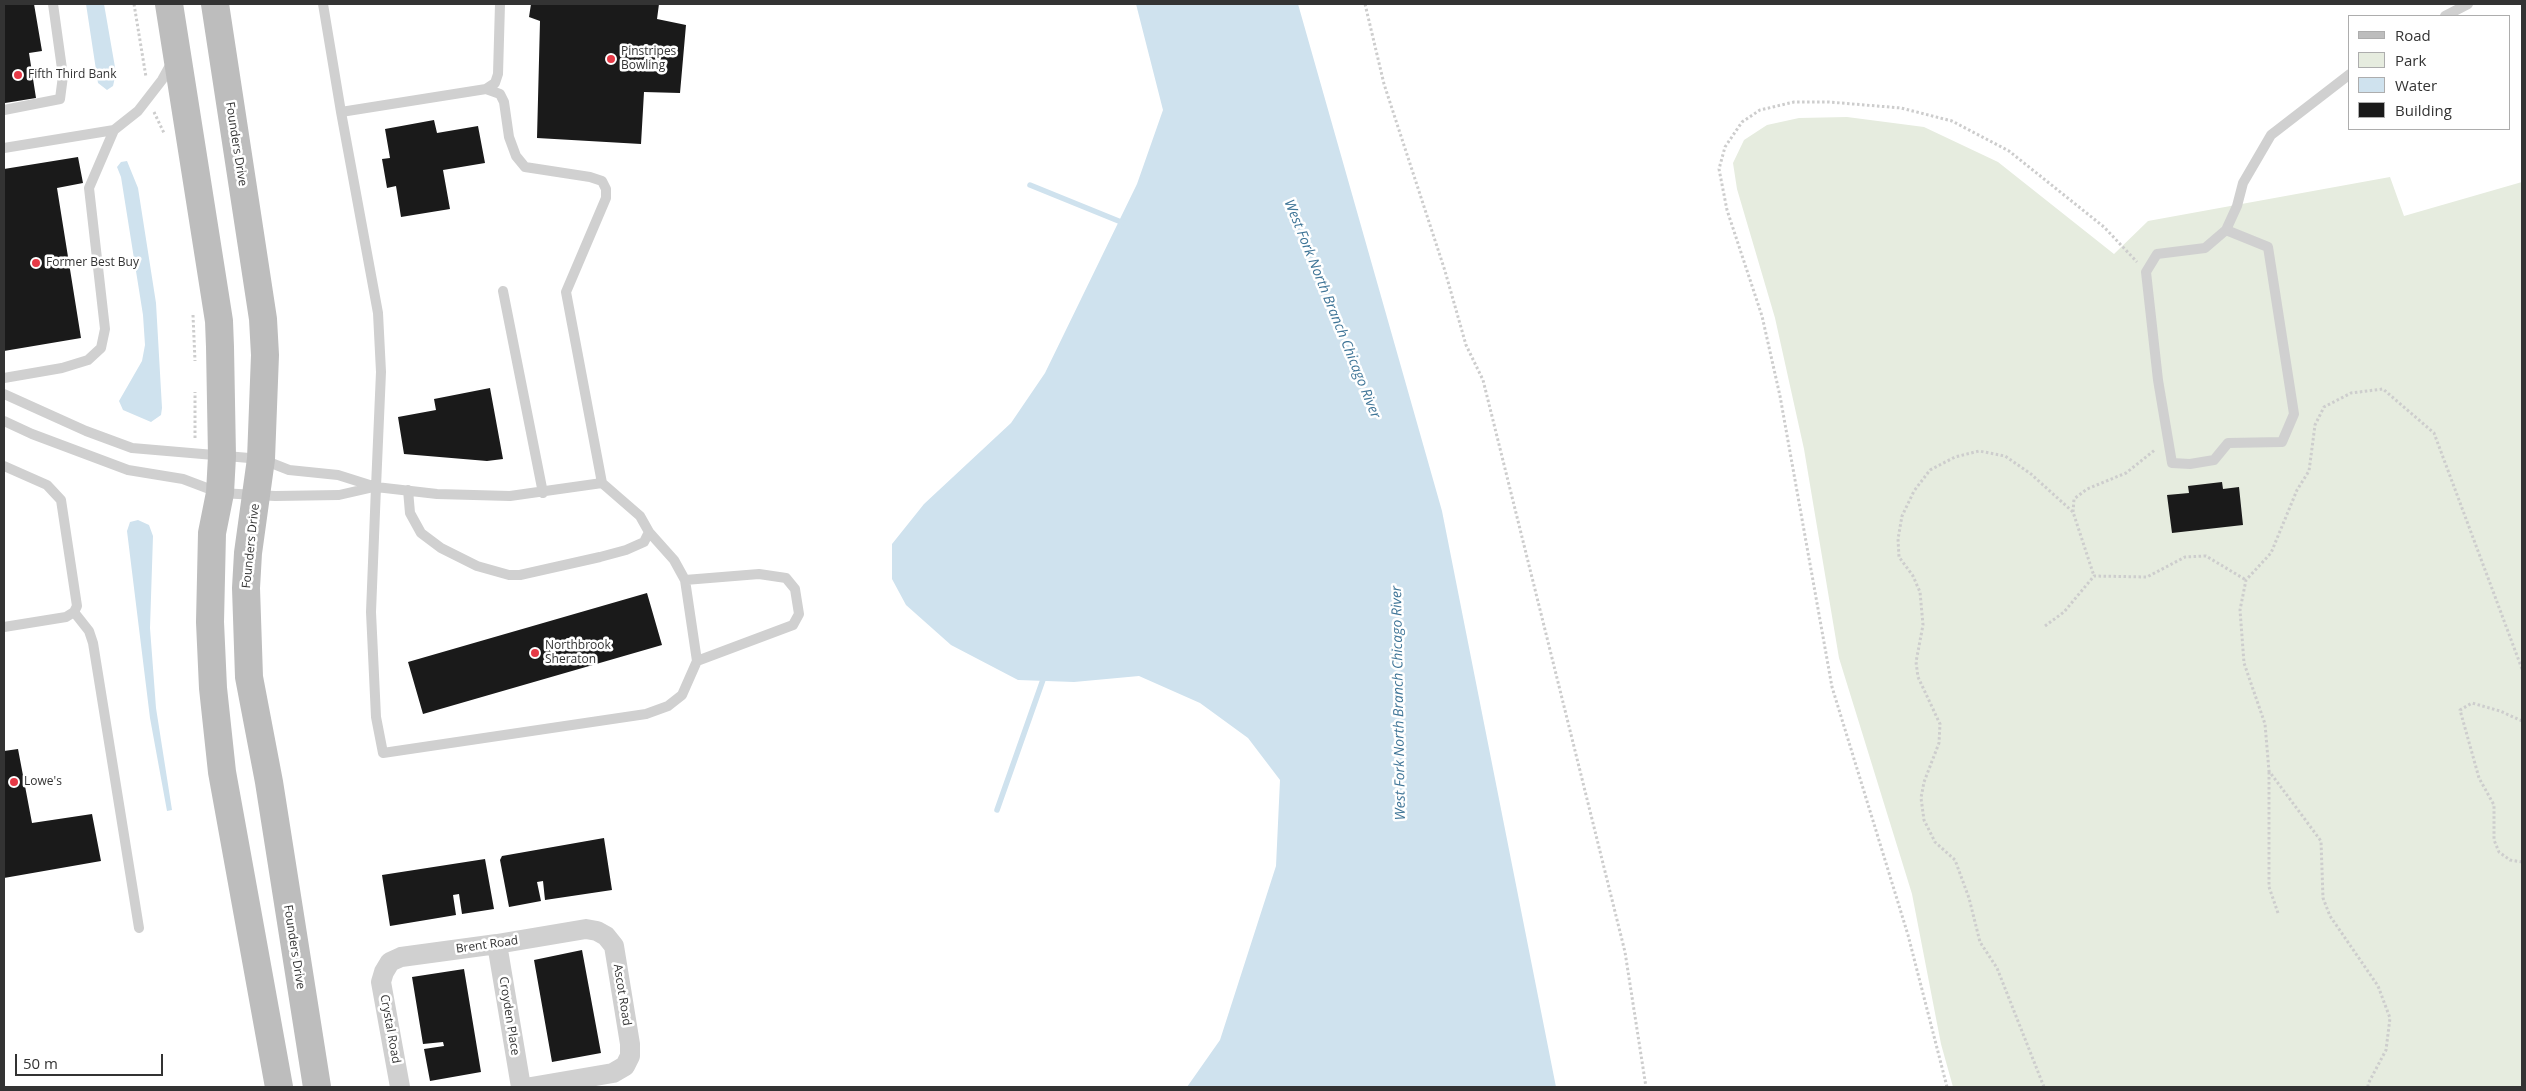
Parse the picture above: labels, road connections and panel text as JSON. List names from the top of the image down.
{
  "streets": {
    "main road": ["Founders Drive"],
    "street": [
      "Brent Road",
      "Ascot Road",
      "Croyden Place",
      "Crystal Road"
    ]
  },
  "crossings": [
    ["Brent Road", "Ascot Road"],
    ["Brent Road", "Croyden Place"],
    ["Brent Road", "Crystal Road"]
  ],
  "water": ["West Fork North Branch Chicago River"],
  "places": [
    "Pinstripes Bowling",
    "Fifth Third Bank",
    "Former Best Buy",
    "Northbrook Sheraton",
    "Lowe's"
  ],
  "legend": [
    "Road",
    "Park",
    "Water",
    "Building"
  ],
  "scale_bar": "50 m"
}
